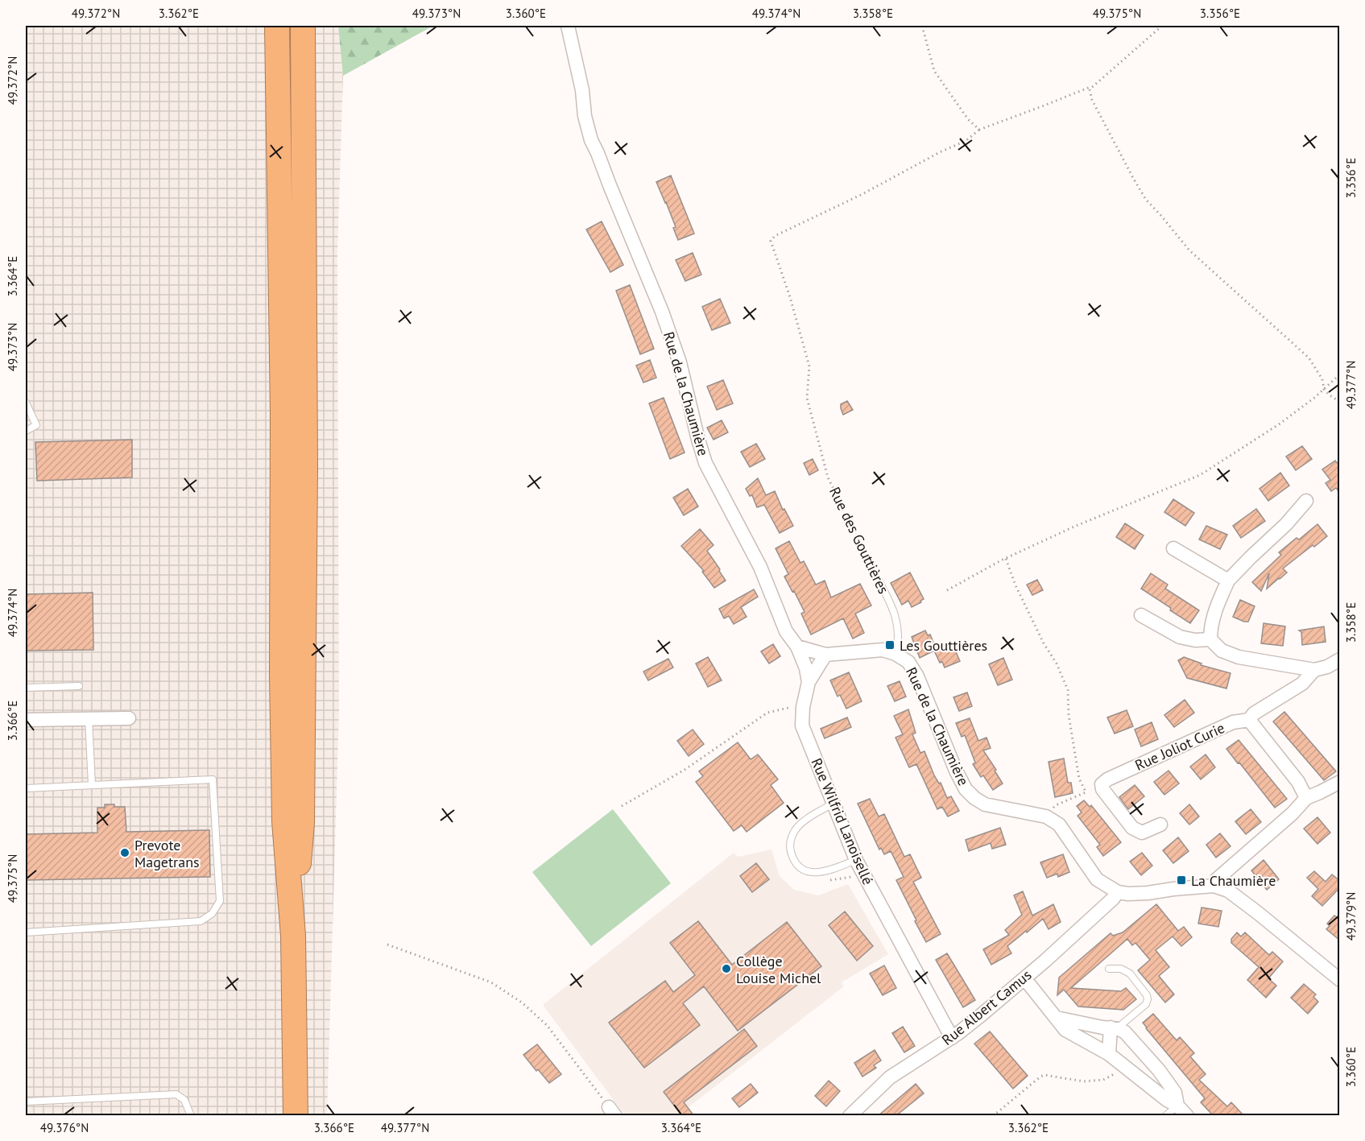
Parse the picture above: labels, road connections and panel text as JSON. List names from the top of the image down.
{
  "streets": {
    "street": [
      "Rue de la Chaumière",
      "Rue Joliot Curie",
      "Rue Wilfrid Lanoisellé",
      "Rue Albert Camus"
    ],
    "lane": ["Rue des Gouttières"]
  },
  "crossings": [
    ["Rue de la Chaumière", "Rue des Gouttières"],
    ["Rue de la Chaumière", "Rue Wilfrid Lanoisellé"],
    ["Rue de la Chaumière", "Rue Albert Camus"],
    ["Rue Wilfrid Lanoisellé", "Rue Albert Camus"]
  ],
  "places": {
    "transit": ["Les Gouttières", "La Chaumière"],
    "other": ["Prevote Magetrans", "Collège Louise Michel"]
  },
  "coordinates": [
    "49.372°N",
    "3.362°E",
    "49.373°N",
    "3.360°E",
    "49.374°N",
    "3.358°E",
    "49.375°N",
    "3.356°E",
    "3.364°E",
    "49.377°N",
    "3.366°E",
    "49.379°N",
    "49.376°N"
  ]
}
